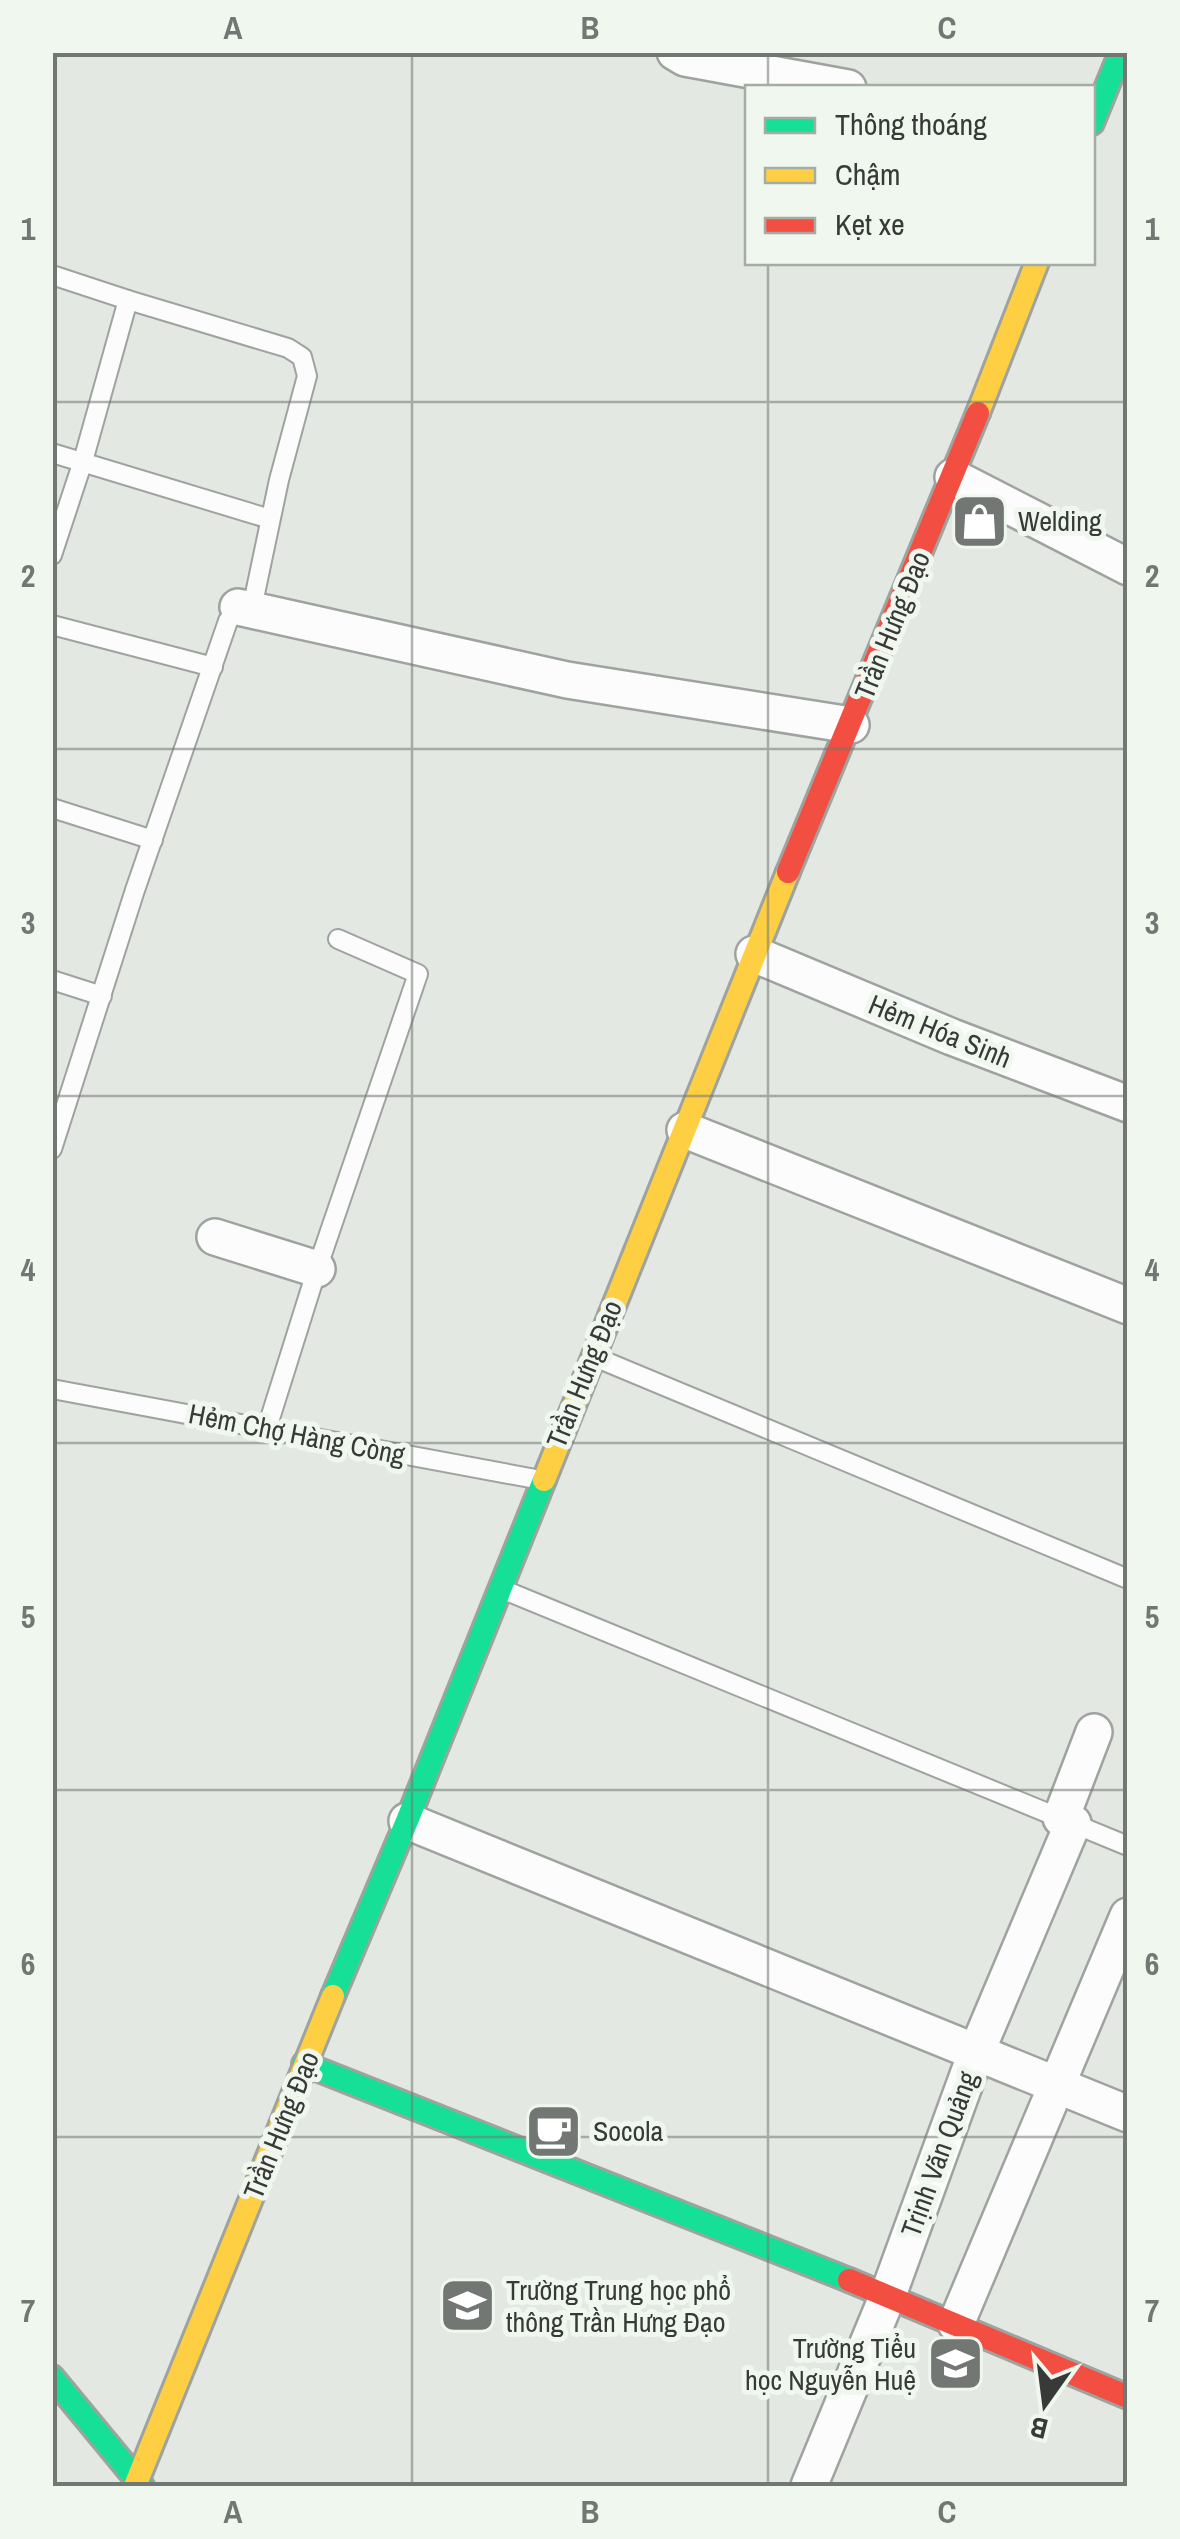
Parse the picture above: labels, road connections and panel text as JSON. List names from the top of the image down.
{
  "streets": {
    "street": ["Trần Hưng Đạo", "Hẻm Hóa Sinh", "Trịnh Văn Quảng"],
    "lane": ["Hẻm Chợ Hàng Còng"]
  },
  "crossings": [
    ["Trần Hưng Đạo", "Hẻm Hóa Sinh"],
    ["Trần Hưng Đạo", "Hẻm Chợ Hàng Còng"]
  ],
  "places": {
    "shop": ["Welding"],
    "cafe": ["Socola"],
    "school or university": ["Trường Trung học phổ thông Trần Hưng Đạo", "Trường Tiểu học Nguyễn Huệ"]
  },
  "legend": ["Thông thoáng", "Chậm", "Kẹt xe"],
  "north": "bottom",
  "grid": {
    "columns": ["A", "B", "C"],
    "rows": [
      "1",
      "2",
      "3",
      "4",
      "5",
      "6",
      "7"
    ]
  }
}
